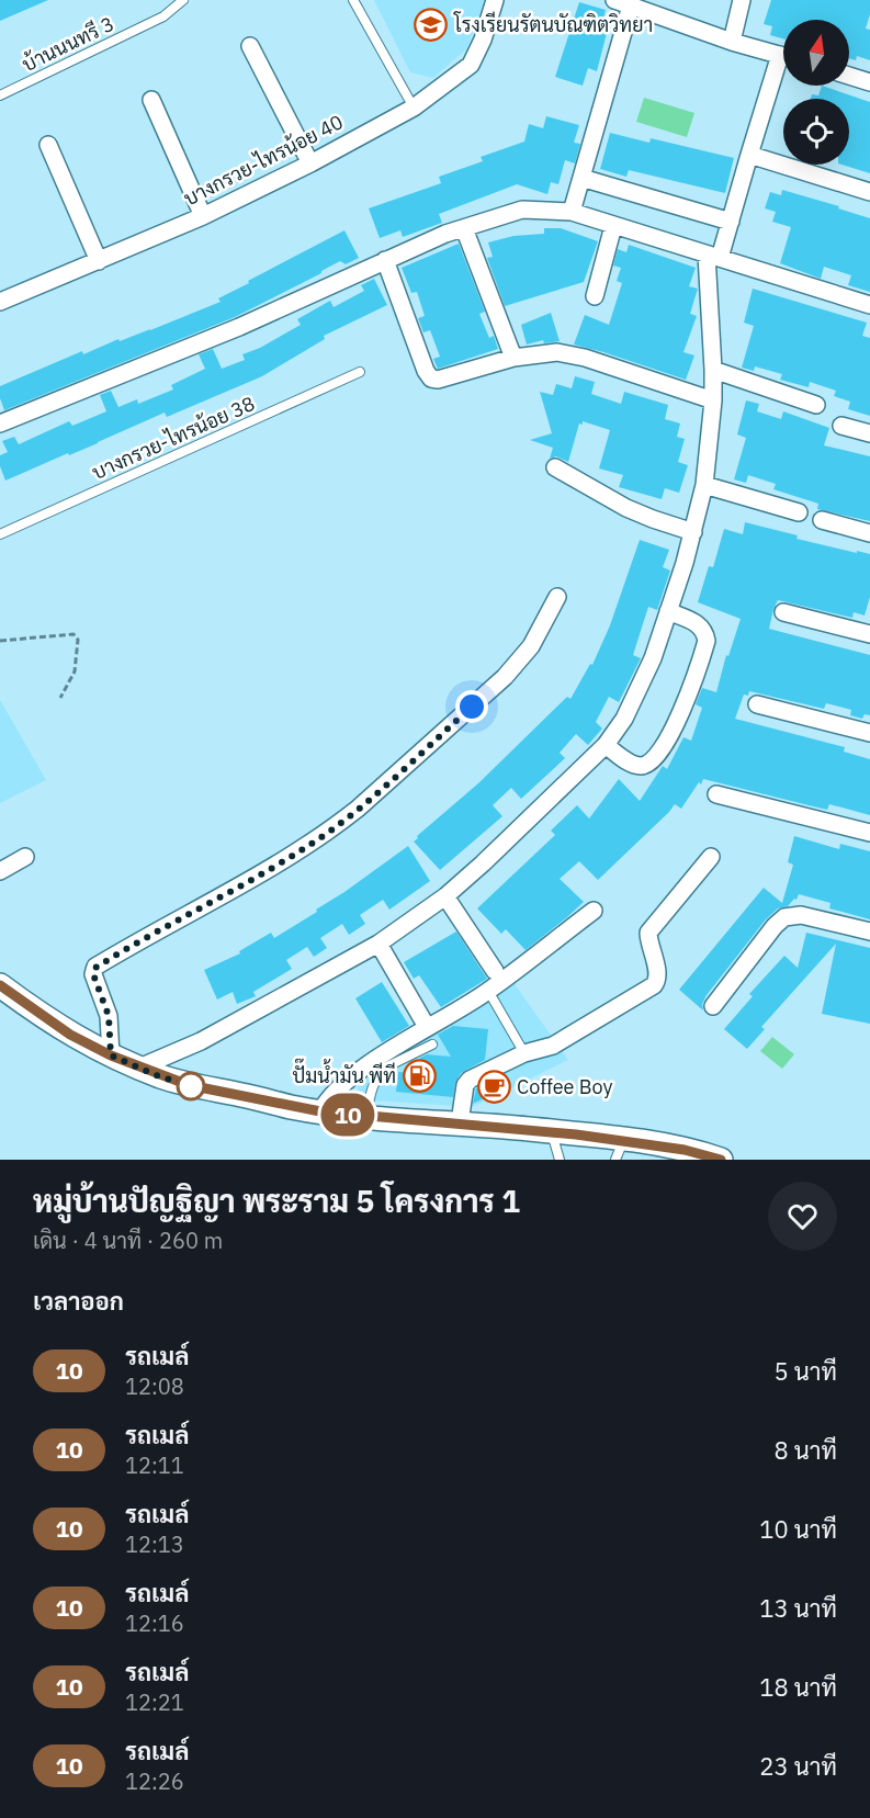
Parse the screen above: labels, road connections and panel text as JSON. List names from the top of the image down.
{
  "streets": {
    "street": ["บางกรวย-ไทรน้อย 40"],
    "lane": ["บ้านนนทรี 3", "บางกรวย-ไทรน้อย 38"]
  },
  "places": {
    "school or university": ["โรงเรียนรัตนบัณฑิตวิทยา"],
    "fuel station": ["ปั๊มน้ำมัน พีที"],
    "cafe": ["Coffee Boy"]
  },
  "lines": ["bus line 10"],
  "north": "top",
  "page": {
    "on_map": "10",
    "heading": [
      ["หมู่บ้านปัญฐิญา พระราม 5 โครงการ 1", "เดิน · 4 นาที · 260 m"],
      "เวลาออก"
    ],
    "list": [
      {
        "mark": "10",
        "name": "รถเมล์",
        "note": "12:08",
        "value": "5 นาที"
      },
      {
        "mark": "10",
        "name": "รถเมล์",
        "note": "12:11",
        "value": "8 นาที"
      },
      {
        "mark": "10",
        "name": "รถเมล์",
        "note": "12:13",
        "value": "10 นาที"
      },
      {
        "mark": "10",
        "name": "รถเมล์",
        "note": "12:16",
        "value": "13 นาที"
      },
      {
        "mark": "10",
        "name": "รถเมล์",
        "note": "12:21",
        "value": "18 นาที"
      },
      {
        "mark": "10",
        "name": "รถเมล์",
        "note": "12:26",
        "value": "23 นาที"
      }
    ]
  }
}
